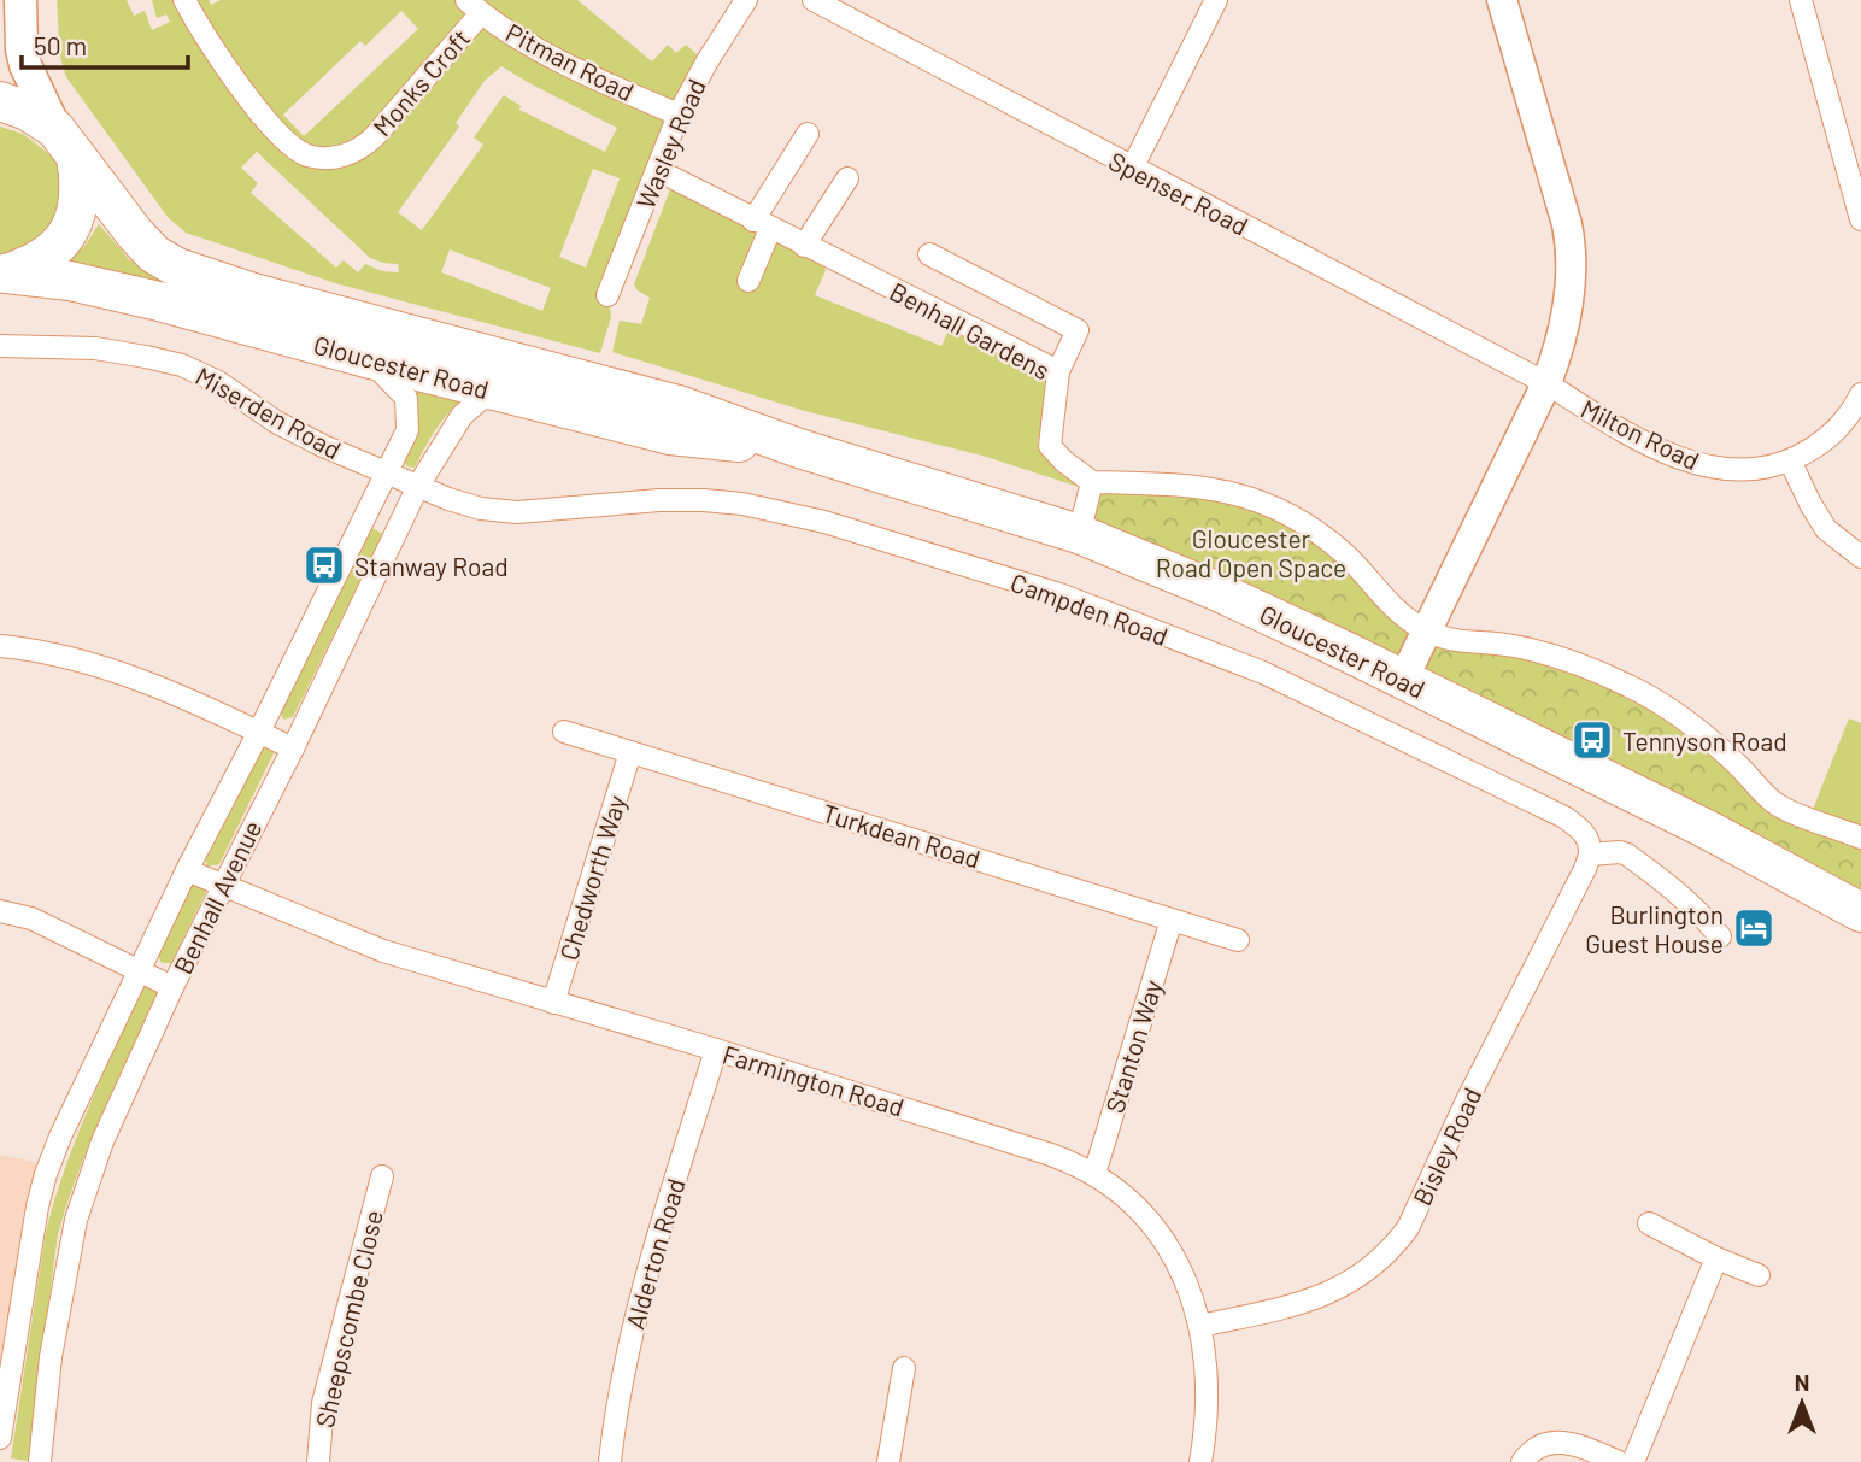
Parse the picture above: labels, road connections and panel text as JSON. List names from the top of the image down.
{
  "streets": {
    "highway": ["Gloucester Road"],
    "street": [
      "Pitman Road",
      "Monks Croft",
      "Wasley Road",
      "Spenser Road",
      "Benhall Gardens",
      "Miserden Road",
      "Milton Road",
      "Campden Road",
      "Turkdean Road",
      "Chedworth Way",
      "Benhall Avenue",
      "Stanton Way",
      "Farmington Road",
      "Bisley Road",
      "Alderton Road",
      "Sheepscombe Close"
    ]
  },
  "crossings": [
    ["Pitman Road", "Monks Croft"],
    ["Pitman Road", "Wasley Road"],
    ["Wasley Road", "Benhall Gardens"],
    ["Spenser Road", "Milton Road"],
    ["Gloucester Road", "Benhall Avenue"],
    ["Miserden Road", "Campden Road"],
    ["Miserden Road", "Benhall Avenue"],
    ["Campden Road", "Benhall Avenue"],
    ["Campden Road", "Bisley Road"],
    ["Turkdean Road", "Chedworth Way"],
    ["Turkdean Road", "Stanton Way"],
    ["Chedworth Way", "Farmington Road"],
    ["Benhall Avenue", "Farmington Road"],
    ["Stanton Way", "Farmington Road"],
    ["Farmington Road", "Bisley Road"],
    ["Farmington Road", "Alderton Road"]
  ],
  "parks": ["Gloucester Road Open Space"],
  "places": {
    "bus stop": ["Stanway Road", "Tennyson Road"],
    "hotel": ["Burlington Guest House"]
  },
  "scale_bar": "50 m",
  "north": "top"
}
